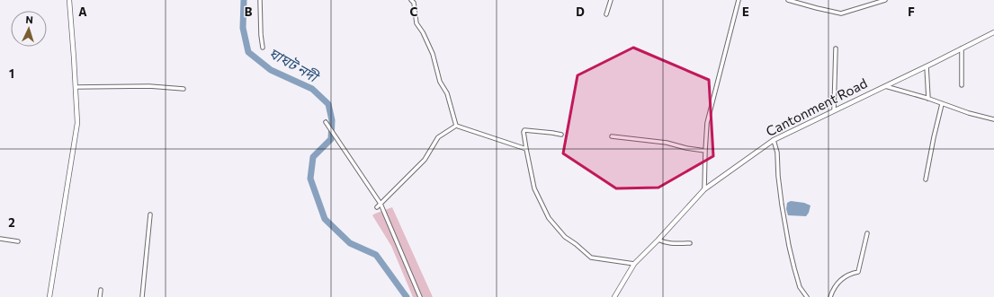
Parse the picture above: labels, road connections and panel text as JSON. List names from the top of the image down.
{
  "streets": {
    "street": ["Cantonment Road"]
  },
  "water": ["ঘাঘট নদী"],
  "north": "top",
  "grid": {
    "columns": [
      "A",
      "B",
      "C",
      "D",
      "E",
      "F"
    ],
    "rows": ["1", "2"]
  }
}
